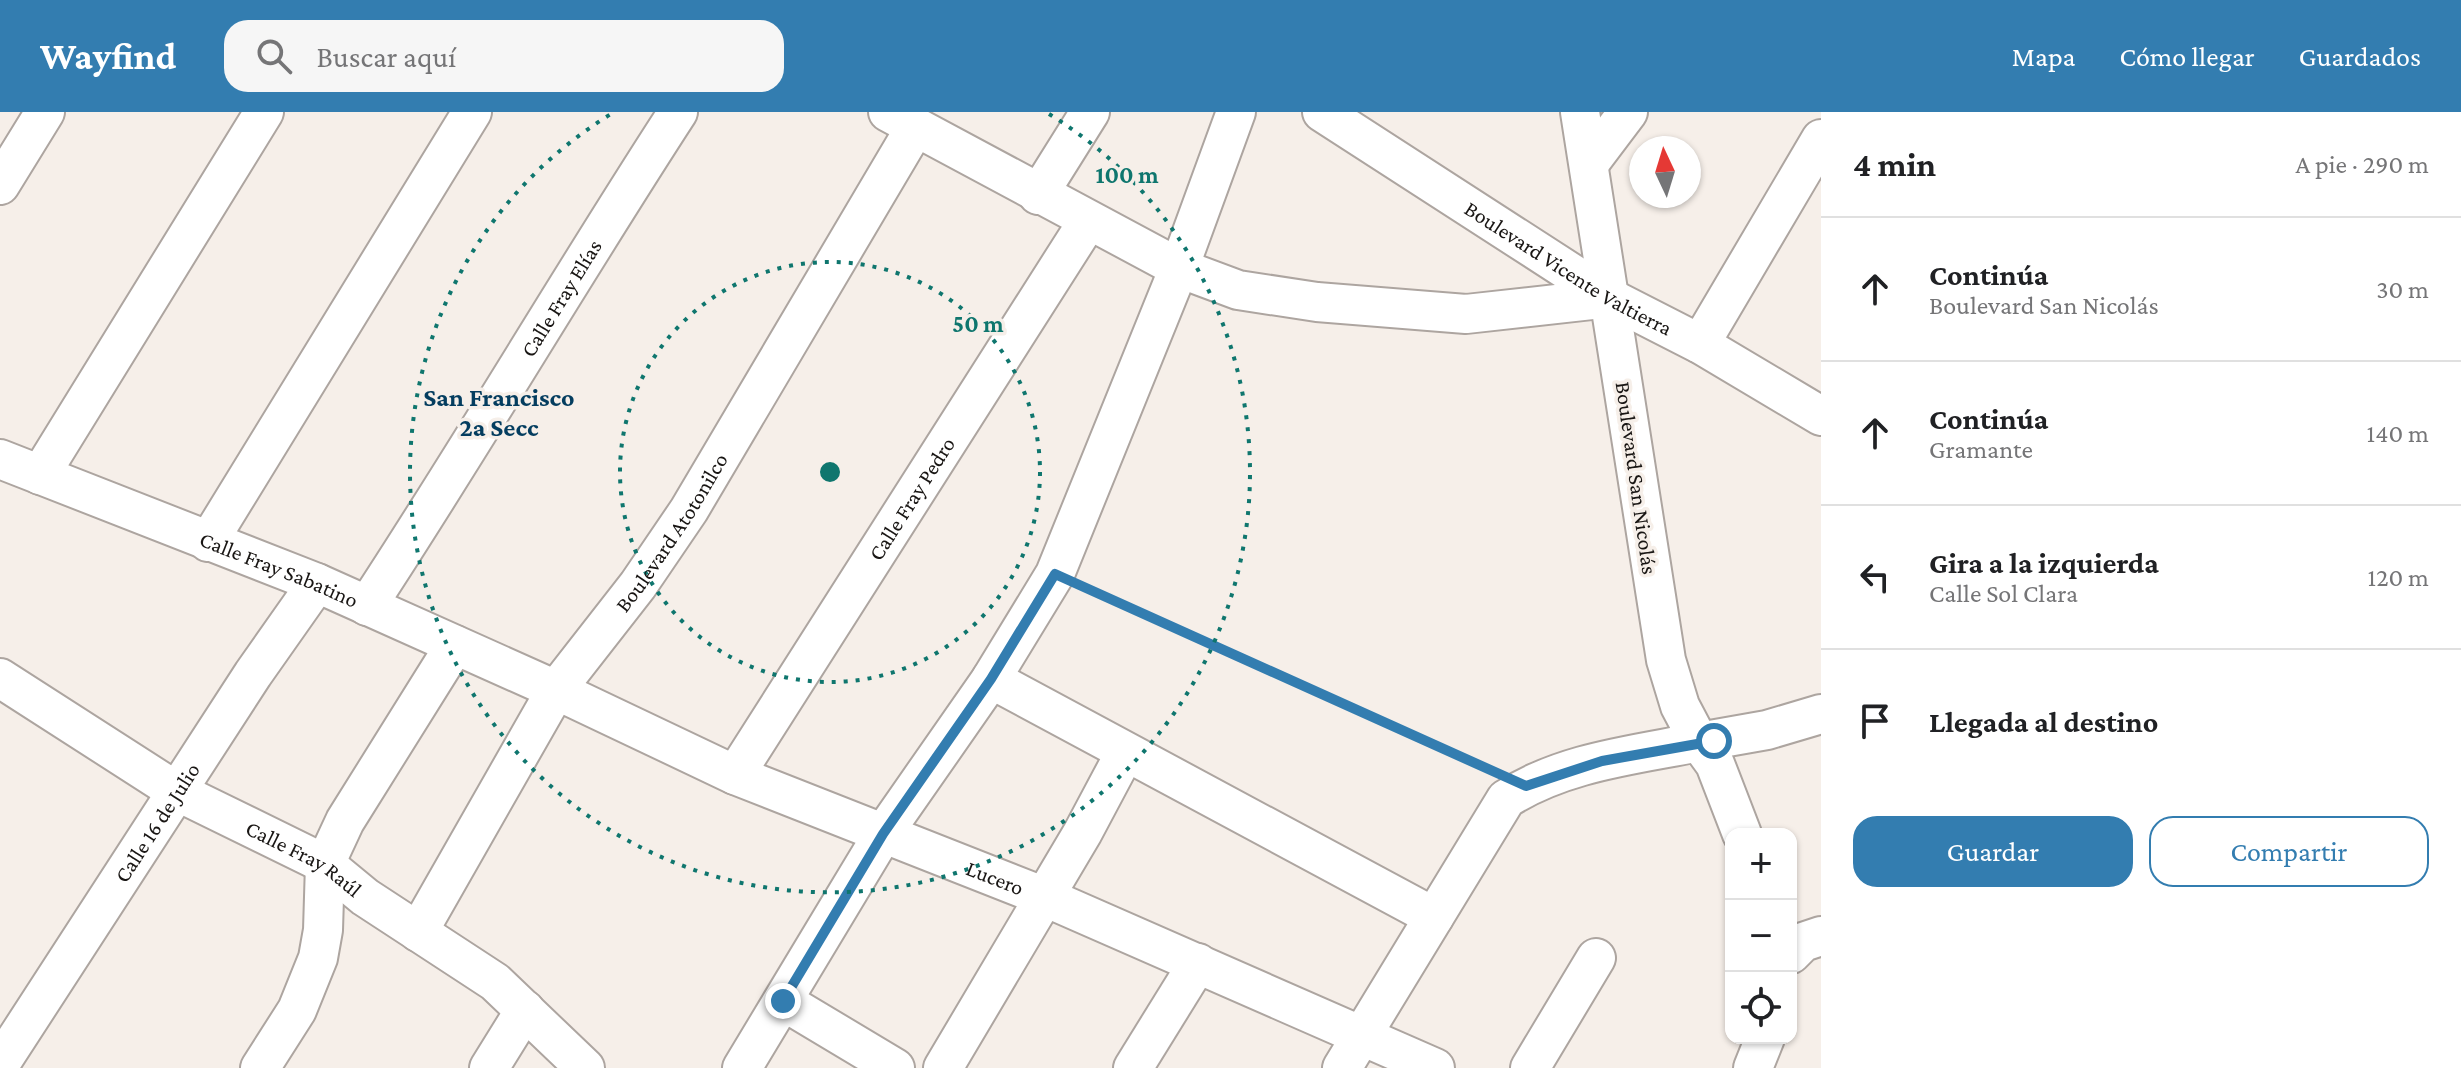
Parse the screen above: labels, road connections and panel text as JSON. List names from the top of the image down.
{
  "streets": {
    "street": [
      "Boulevard Vicente Valtierra",
      "Calle Fray Elías",
      "Boulevard San Nicolás",
      "Calle Fray Pedro",
      "Boulevard Atotonilco",
      "Calle Fray Sabatino",
      "Calle 16 de Julio",
      "Calle Fray Raúl",
      "Lucero"
    ]
  },
  "crossings": [
    ["Boulevard Vicente Valtierra", "Boulevard San Nicolás"],
    ["Calle Fray Elías", "Calle Fray Sabatino"],
    ["Calle Fray Pedro", "Lucero"],
    ["Boulevard Atotonilco", "Calle Fray Sabatino"],
    ["Boulevard Atotonilco", "Calle Fray Raúl"],
    ["Boulevard Atotonilco", "Lucero"],
    ["Calle Fray Sabatino", "Calle 16 de Julio"],
    ["Calle Fray Sabatino", "Lucero"],
    ["Calle 16 de Julio", "Calle Fray Raúl"]
  ],
  "districts": ["San Francisco 2a Secc"],
  "north": "top",
  "page": {
    "header": "Wayfind",
    "search": "Buscar aquí",
    "nav": ["Mapa", "Cómo llegar", "Guardados"],
    "heading": ["4 min", "A pie · 290 m"],
    "list": [
      ["Continúa", "Boulevard San Nicolás", "30 m"],
      ["Continúa", "Gramante", "140 m"],
      ["Gira a la izquierda", "Calle Sol Clara", "120 m"],
      "Llegada al destino"
    ],
    "buttons": ["Guardar", "Compartir"],
    "map_buttons": ["+", "−"]
  },
  "rings": ["100 m", "50 m"]
}
